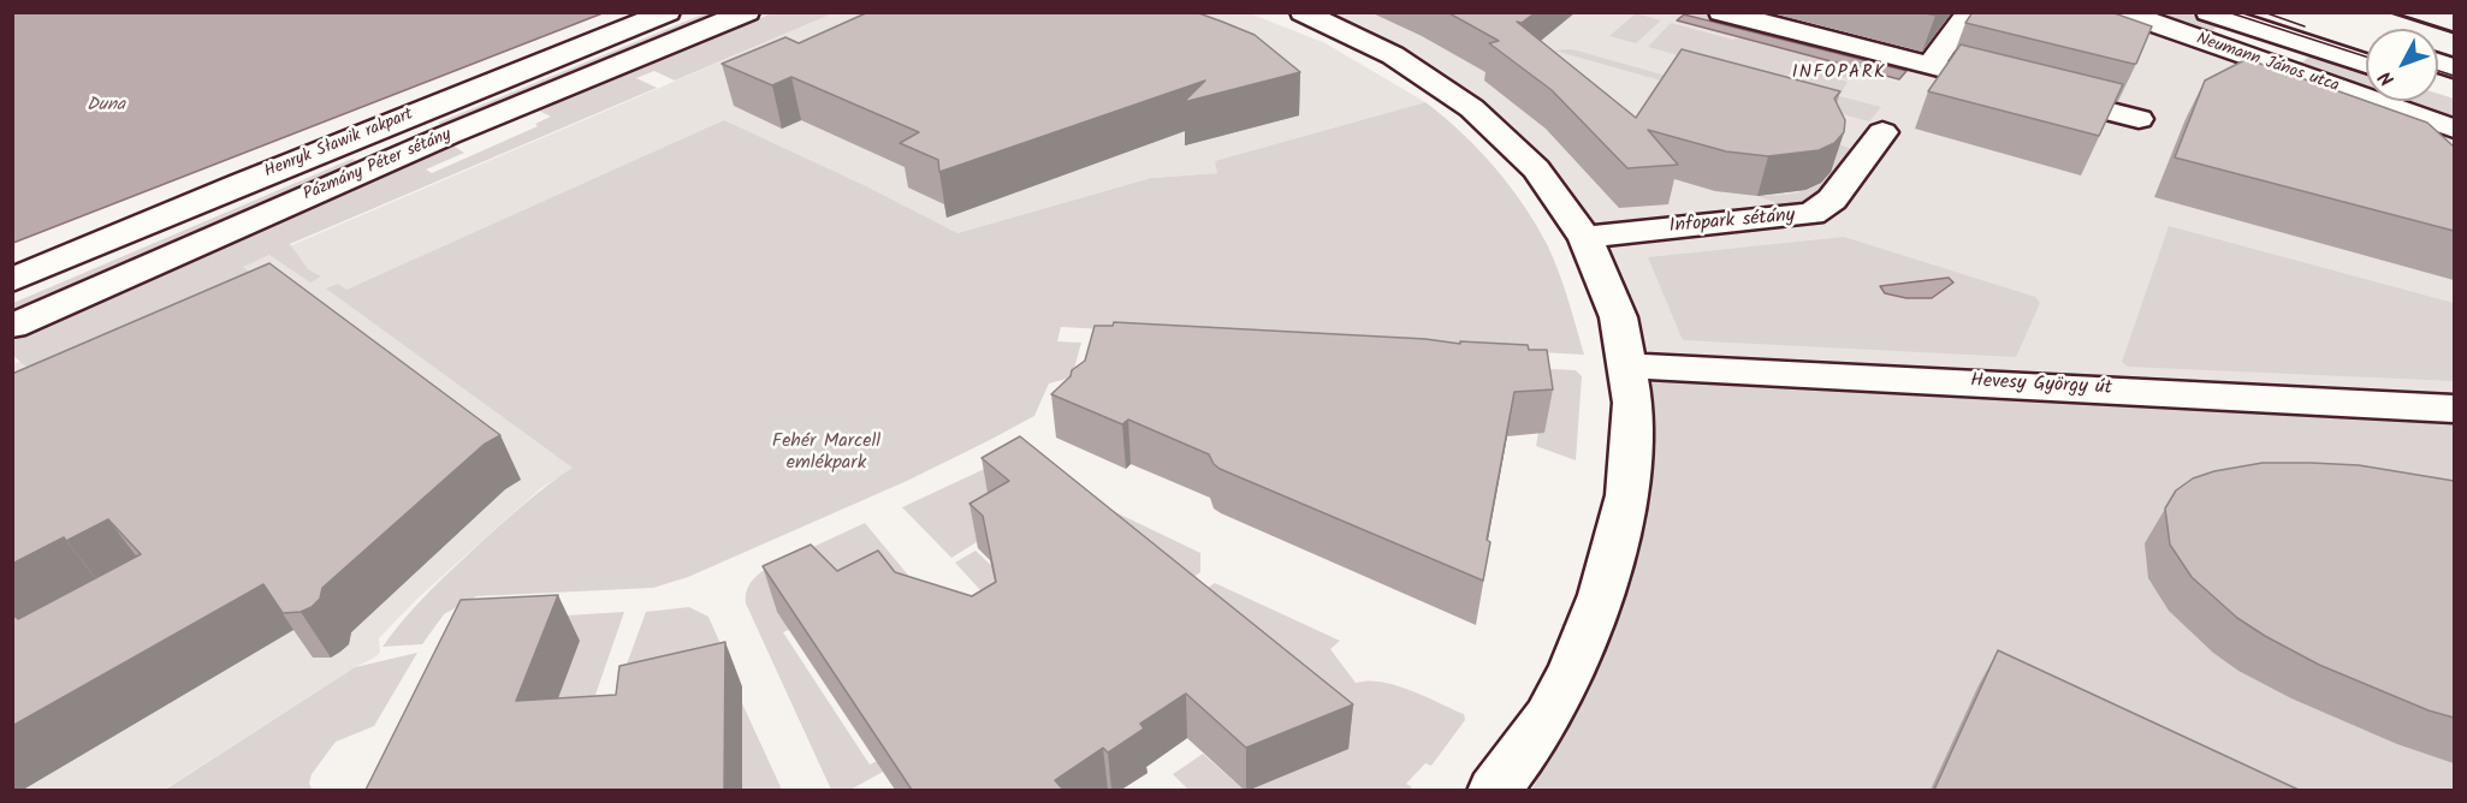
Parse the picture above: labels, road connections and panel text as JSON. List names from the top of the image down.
{
  "streets": {
    "street": [
      "Neumann János utca",
      "Henryk Sławik rakpart",
      "Pázmány Péter sétány",
      "Infopark sétány",
      "Hevesy György út"
    ]
  },
  "districts": ["INFOPARK"],
  "water": ["Duna"],
  "parks": ["Fehér Marcell emlékpark"],
  "north": "bottom left"
}
